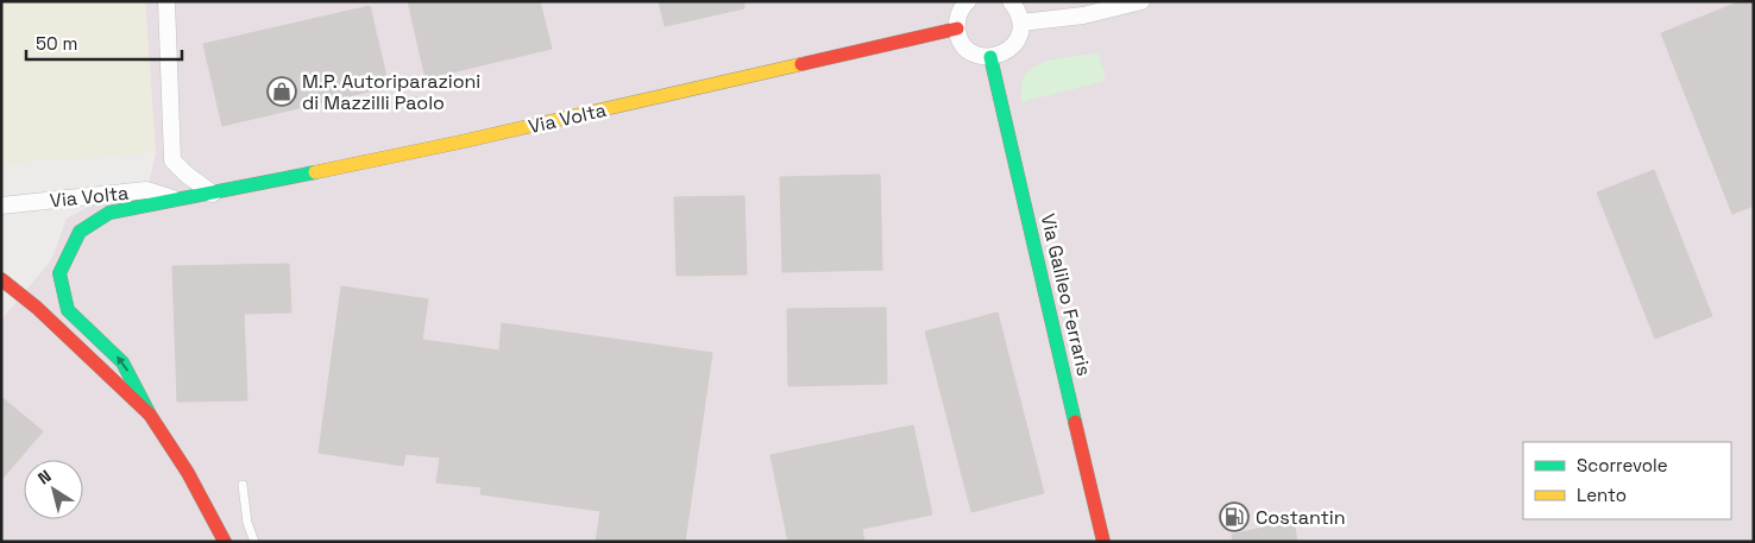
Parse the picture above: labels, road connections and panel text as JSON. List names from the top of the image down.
{
  "streets": {
    "street": ["Via Volta", "Via Galileo Ferraris"]
  },
  "places": {
    "shop": ["M.P. Autoriparazioni di Mazzilli Paolo"],
    "fuel station": ["Costantin"]
  },
  "legend": ["Scorrevole", "Lento"],
  "scale_bar": "50 m",
  "north": "top left"
}
